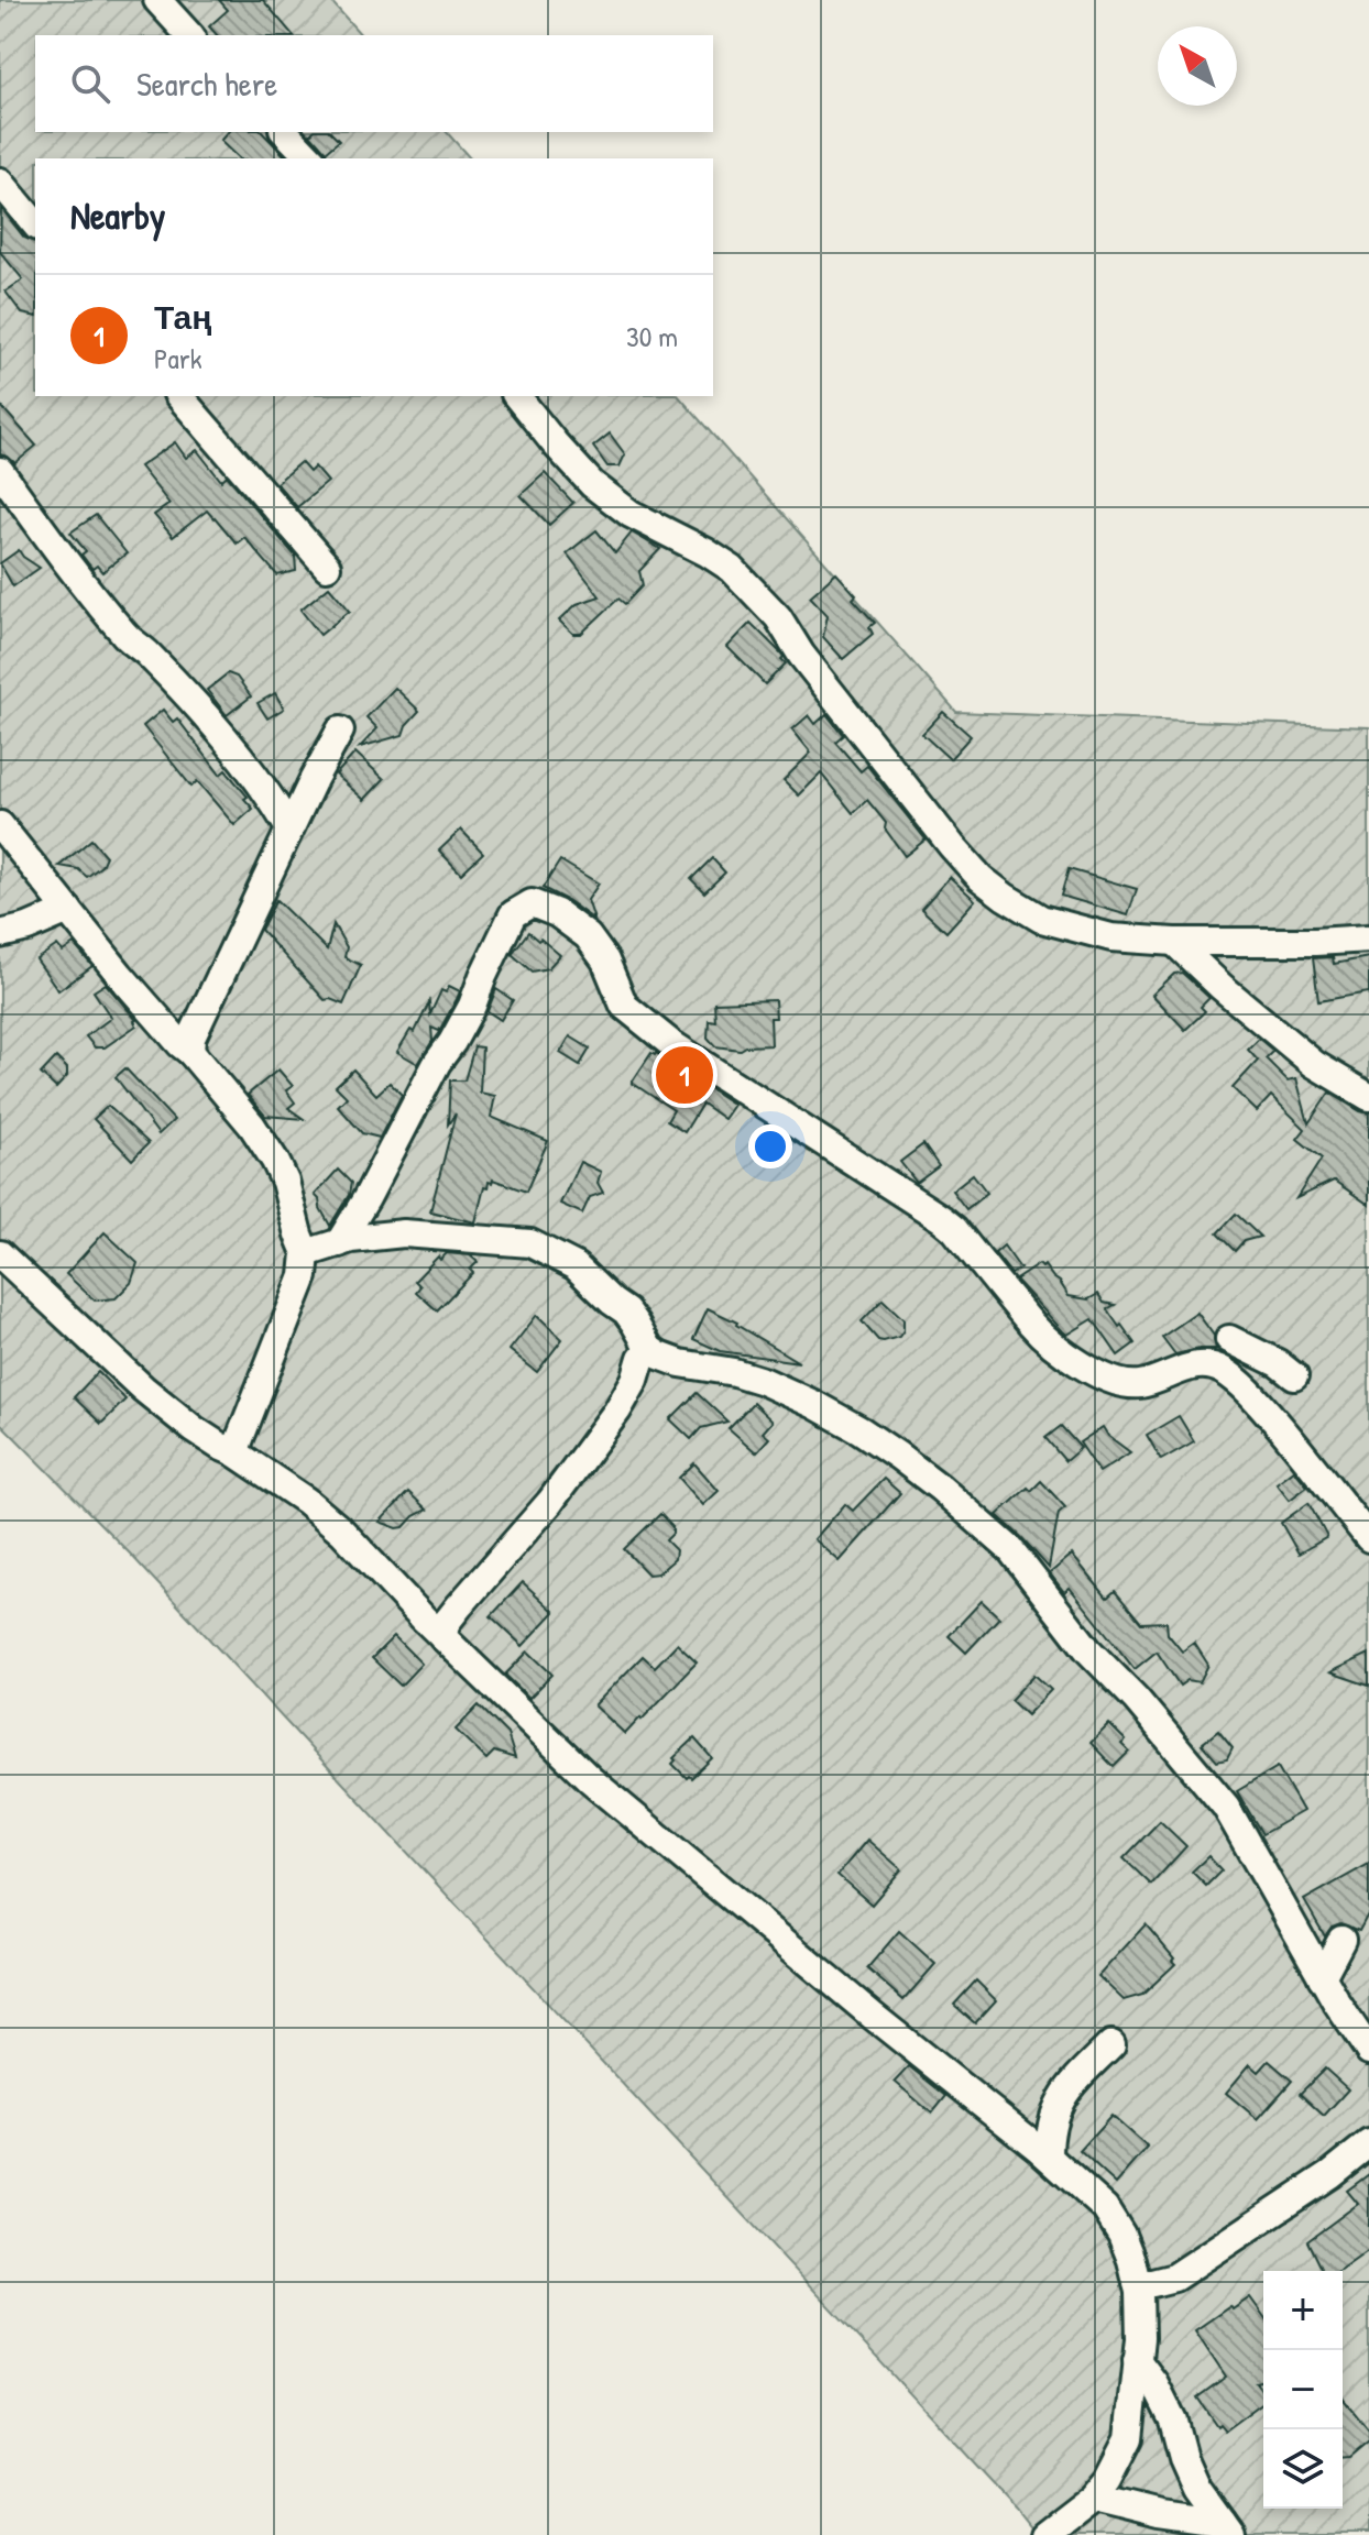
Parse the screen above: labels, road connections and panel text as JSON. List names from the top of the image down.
{
  "north": "top left",
  "page": {
    "search": "Search here",
    "heading": "Nearby",
    "list": [
      {
        "mark": "1",
        "name": "Таң",
        "note": "Park",
        "value": "30 m"
      }
    ],
    "pins": "1",
    "map_buttons": ["+", "−"]
  }
}
